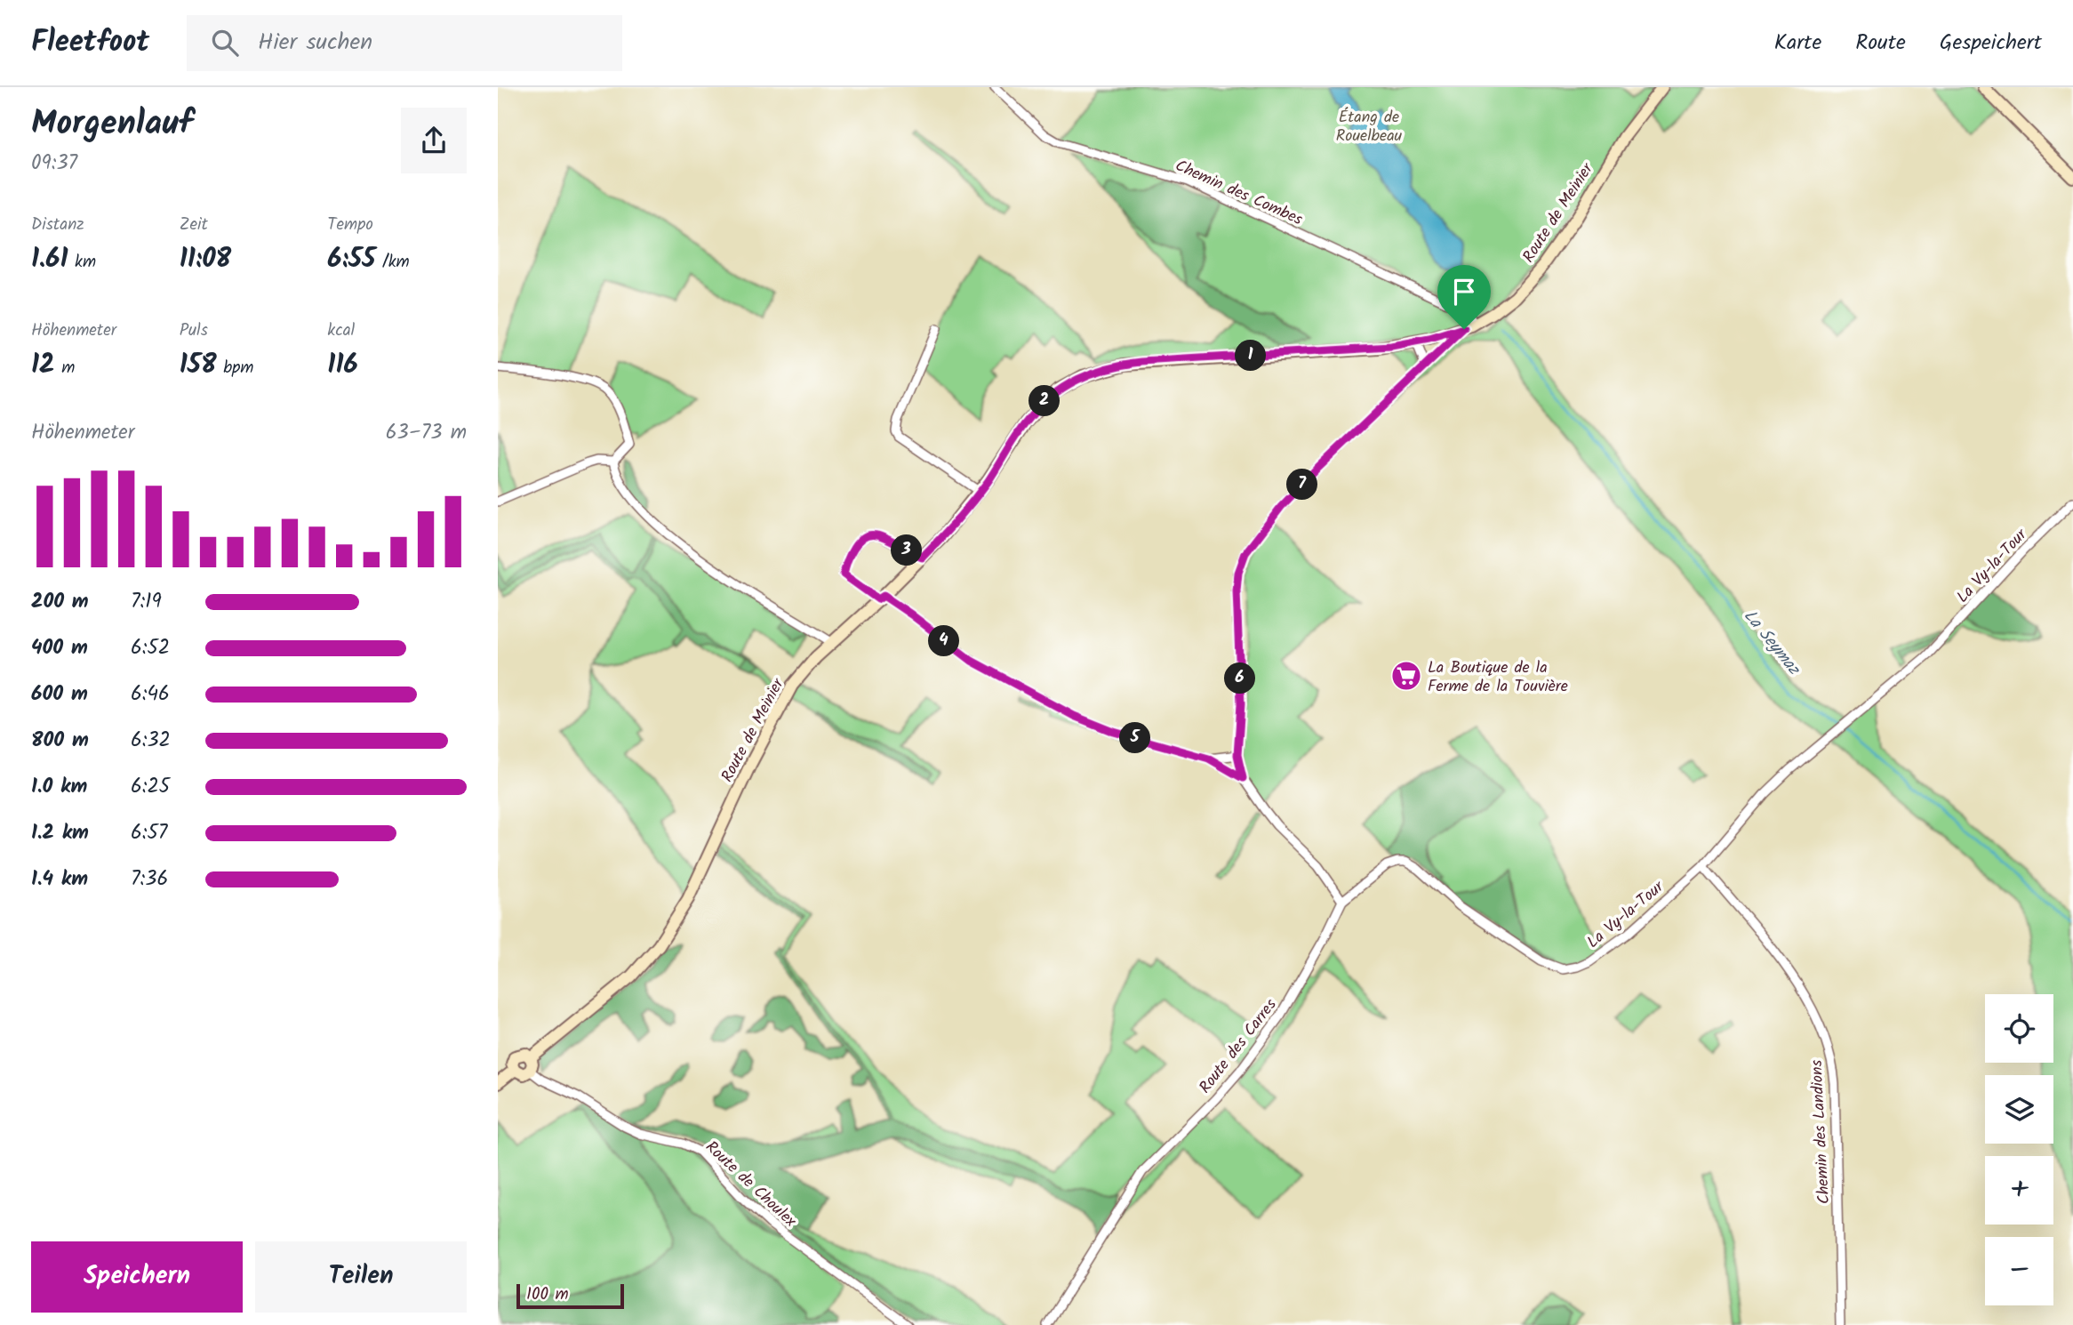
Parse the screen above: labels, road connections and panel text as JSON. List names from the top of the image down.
{
  "streets": {
    "street": [
      "Chemin des Combes",
      "Route de Meinier",
      "La Vy-la-Tour",
      "Route des Carres",
      "Chemin des Landions",
      "Route de Choulex"
    ]
  },
  "crossings": [
    ["Chemin des Combes", "Route de Meinier"],
    ["Route de Meinier", "Route de Choulex"],
    ["La Vy-la-Tour", "Route des Carres"],
    ["La Vy-la-Tour", "Chemin des Landions"]
  ],
  "water": ["La Seymaz"],
  "parks": ["Étang de Rouelbeau"],
  "places": {
    "supermarket": ["La Boutique de la Ferme de la Touvière"]
  },
  "scale_bar": "100 m",
  "page": {
    "header": "Fleetfoot",
    "search": "Hier suchen",
    "nav": ["Karte", "Route", "Gespeichert"],
    "heading": ["Morgenlauf", "09:37"],
    "stats": [
      ["Distanz", "1.61 km"],
      ["Zeit", "11:08"],
      ["Tempo", "6:55 /km"],
      ["Höhenmeter", "12 m"],
      ["Puls", "158 bpm"],
      ["kcal", "116"]
    ],
    "pins": [
      "1",
      "2",
      "7",
      "3",
      "4",
      "6",
      "5"
    ],
    "chart": ["Höhenmeter", "63–73 m"],
    "list": [
      {
        "name": "200 m",
        "note": "7:19"
      },
      {
        "name": "400 m",
        "note": "6:52"
      },
      {
        "name": "600 m",
        "note": "6:46"
      },
      {
        "name": "800 m",
        "note": "6:32"
      },
      {
        "name": "1.0 km",
        "note": "6:25"
      },
      {
        "name": "1.2 km",
        "note": "6:57"
      },
      {
        "name": "1.4 km",
        "note": "7:36"
      }
    ],
    "map_buttons": ["+", "−"],
    "buttons": ["Speichern", "Teilen"],
    "scale": "100 m"
  }
}
